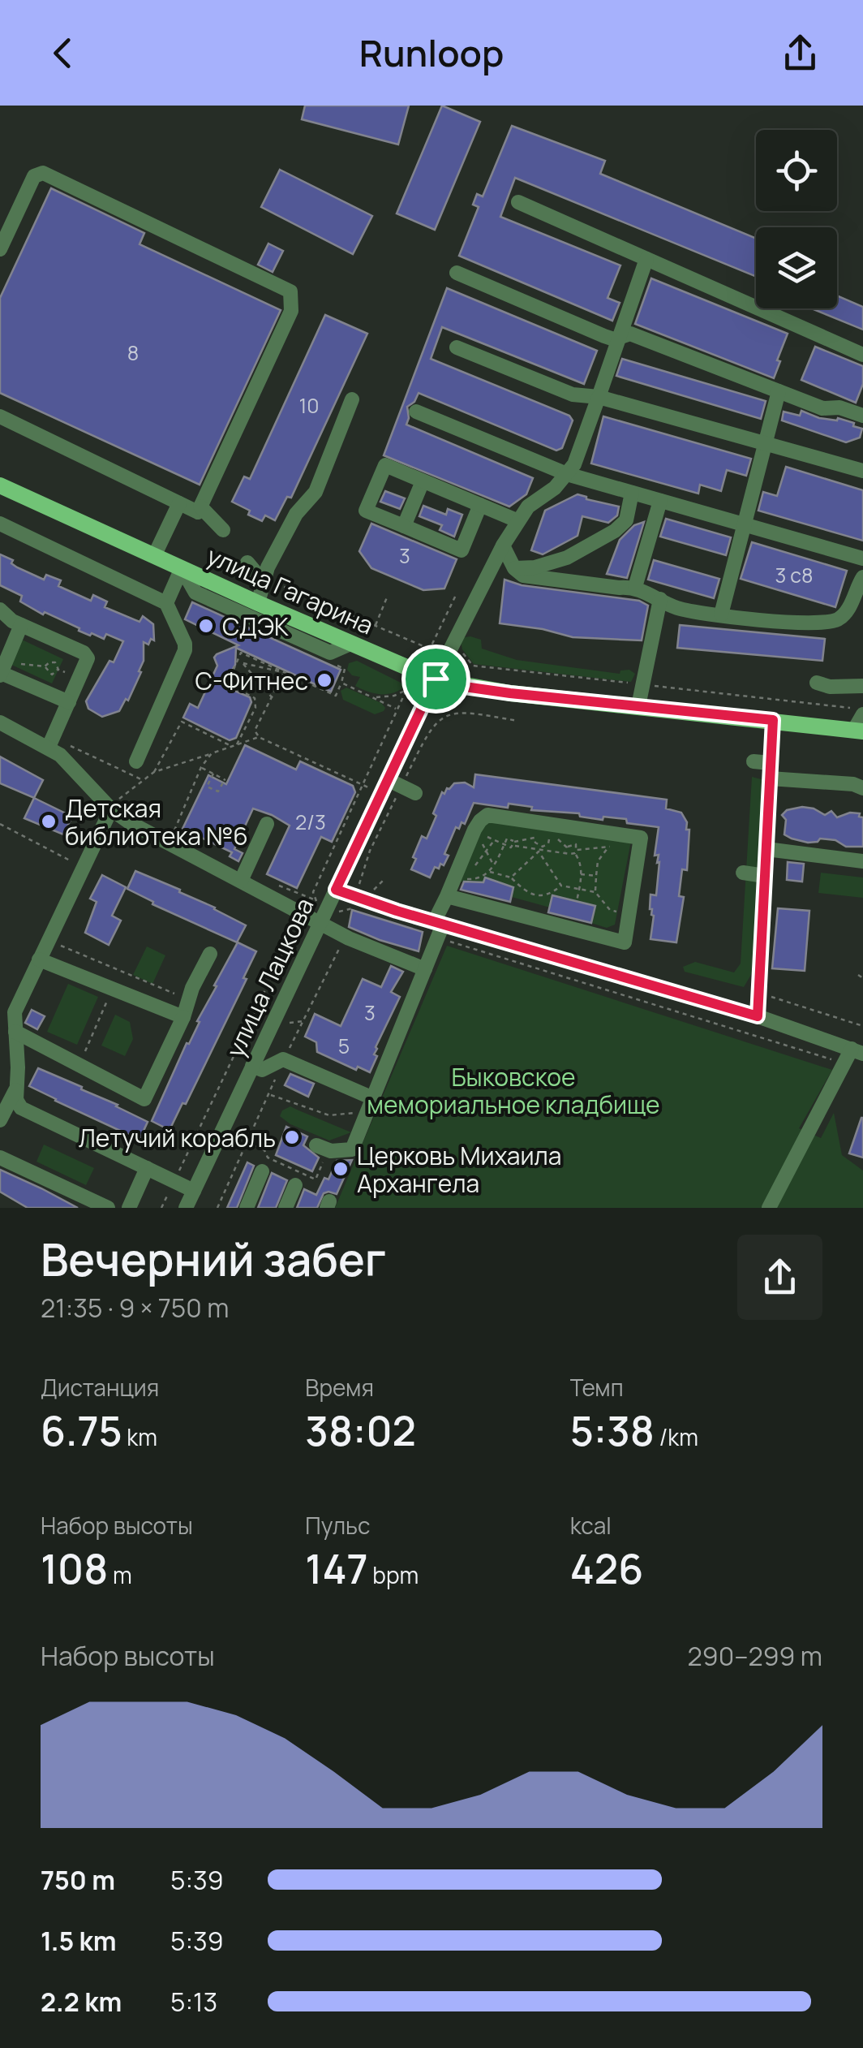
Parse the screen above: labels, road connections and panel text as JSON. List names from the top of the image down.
{
  "streets": {
    "main road": ["улица Гагарина"],
    "street": ["улица Лацкова"]
  },
  "crossings": [
    ["улица Гагарина", "улица Лацкова"]
  ],
  "parks": ["Быковское мемориальное кладбище"],
  "places": [
    "СДЭК",
    "С-Фитнес",
    "Детская библиотека №6",
    "Летучий корабль",
    "Церковь Михаила Архангела"
  ],
  "house_numbers": [
    "8",
    "10",
    "3",
    "3 с8",
    "2/3",
    "3",
    "5"
  ],
  "page": {
    "header": "Runloop",
    "heading": ["Вечерний забег", "21:35 · 9 × 750 m"],
    "stats": [
      ["Дистанция", "6.75 km"],
      ["Время", "38:02"],
      ["Темп", "5:38 /km"],
      ["Набор высоты", "108 m"],
      ["Пульс", "147 bpm"],
      ["kcal", "426"]
    ],
    "chart": ["Набор высоты", "290–299 m"],
    "list": [
      {
        "name": "750 m",
        "note": "5:39"
      },
      {
        "name": "1.5 km",
        "note": "5:39"
      },
      {
        "name": "2.2 km",
        "note": "5:13"
      }
    ]
  }
}
